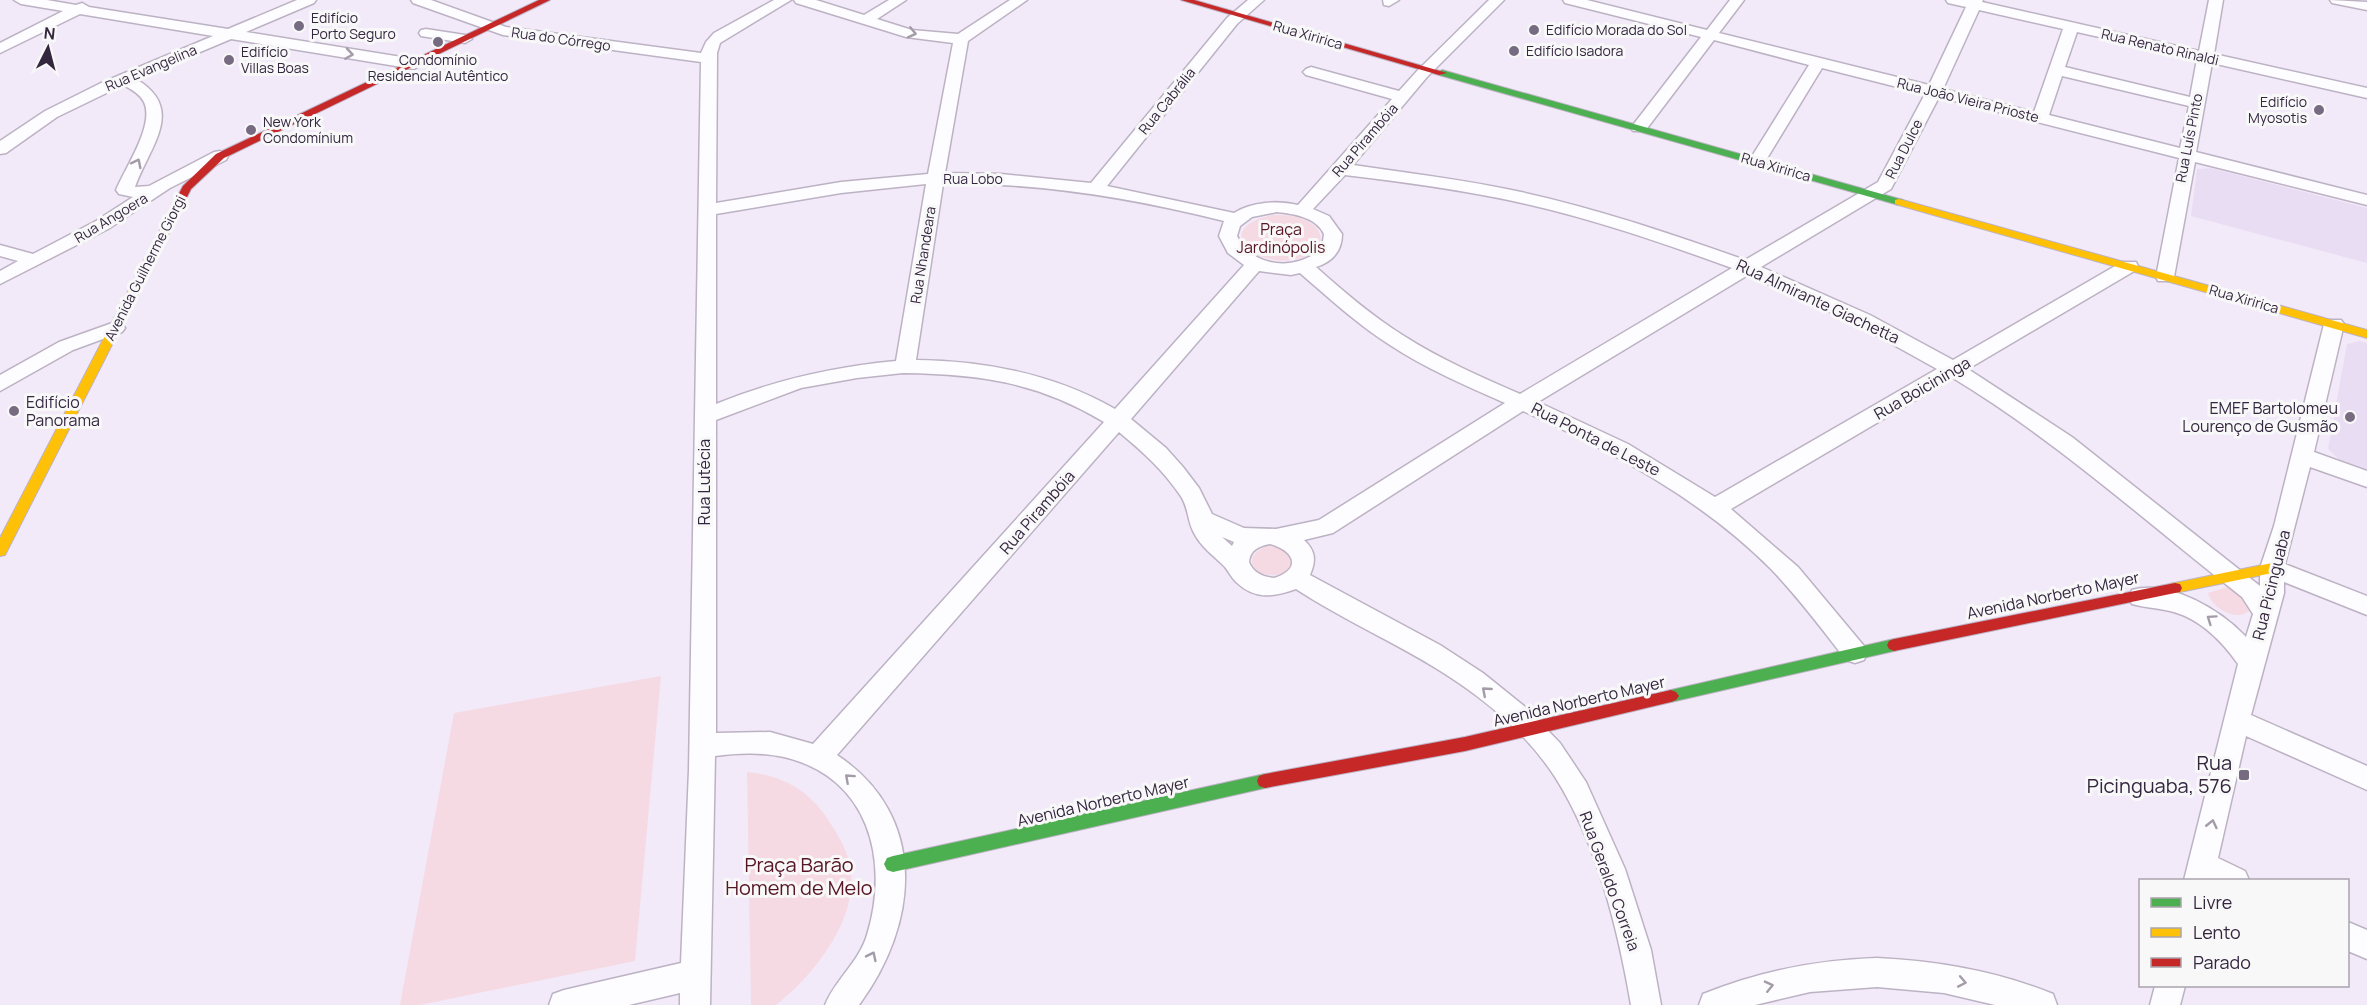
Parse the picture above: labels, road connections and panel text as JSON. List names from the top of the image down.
{
  "streets": {
    "street": [
      "Rua Xiririca",
      "Rua do Córrego",
      "Rua Renato Rinaldi",
      "Rua Evangelina",
      "Rua João Vieira Prioste",
      "Rua Cabrália",
      "Rua Luís Pinto",
      "Rua Pirambóia",
      "Rua Dulce",
      "Rua Lobo",
      "Rua Angoera",
      "Rua Nhandeara",
      "Avenida Guilherme Giorgi",
      "Rua Almirante Giachetta",
      "Rua Boicininga",
      "Rua Ponta de Leste",
      "Rua Lutécia",
      "Rua Picinguaba",
      "Avenida Norberto Mayer",
      "Rua Geraldo Correia"
    ]
  },
  "crossings": [
    ["Rua Xiririca", "Rua Cabrália"],
    ["Rua Xiririca", "Rua Luís Pinto"],
    ["Rua Xiririca", "Rua Pirambóia"],
    ["Rua Xiririca", "Rua Dulce"],
    ["Rua Xiririca", "Rua Boicininga"],
    ["Rua Xiririca", "Rua Picinguaba"],
    ["Rua do Córrego", "Rua Lutécia"],
    ["Rua Renato Rinaldi", "Rua Luís Pinto"],
    ["Rua Renato Rinaldi", "Rua Dulce"],
    ["Rua João Vieira Prioste", "Rua Luís Pinto"],
    ["Rua João Vieira Prioste", "Rua Dulce"],
    ["Rua Cabrália", "Rua Lobo"],
    ["Rua Pirambóia", "Rua Lobo"],
    ["Rua Pirambóia", "Rua Almirante Giachetta"],
    ["Rua Pirambóia", "Rua Ponta de Leste"],
    ["Rua Dulce", "Rua Almirante Giachetta"],
    ["Rua Dulce", "Rua Ponta de Leste"],
    ["Rua Lobo", "Rua Nhandeara"],
    ["Rua Lobo", "Rua Ponta de Leste"],
    ["Rua Lobo", "Rua Lutécia"],
    ["Rua Angoera", "Avenida Guilherme Giorgi"],
    ["Rua Almirante Giachetta", "Rua Boicininga"],
    ["Rua Almirante Giachetta", "Rua Picinguaba"],
    ["Rua Almirante Giachetta", "Avenida Norberto Mayer"],
    ["Rua Boicininga", "Rua Ponta de Leste"],
    ["Rua Ponta de Leste", "Avenida Norberto Mayer"],
    ["Rua Picinguaba", "Avenida Norberto Mayer"],
    ["Avenida Norberto Mayer", "Rua Geraldo Correia"]
  ],
  "one_way": ["Rua Geraldo Correia"],
  "parks": ["Praça Jardinópolis", "Praça Barão Homem de Melo"],
  "places": {
    "other": [
      "Edifício Porto Seguro",
      "Edifício Morada do Sol",
      "Condomínio Residencial Autêntico",
      "Edifício Isadora",
      "Edifício Villas Boas",
      "Edifício Myosotis",
      "New York Condomínium",
      "Edifício Panorama",
      "EMEF Bartolomeu Lourenço de Gusmão"
    ],
    "transit": ["Rua Picinguaba, 576"]
  },
  "legend": ["Livre", "Lento", "Parado"],
  "north": "top"
}
